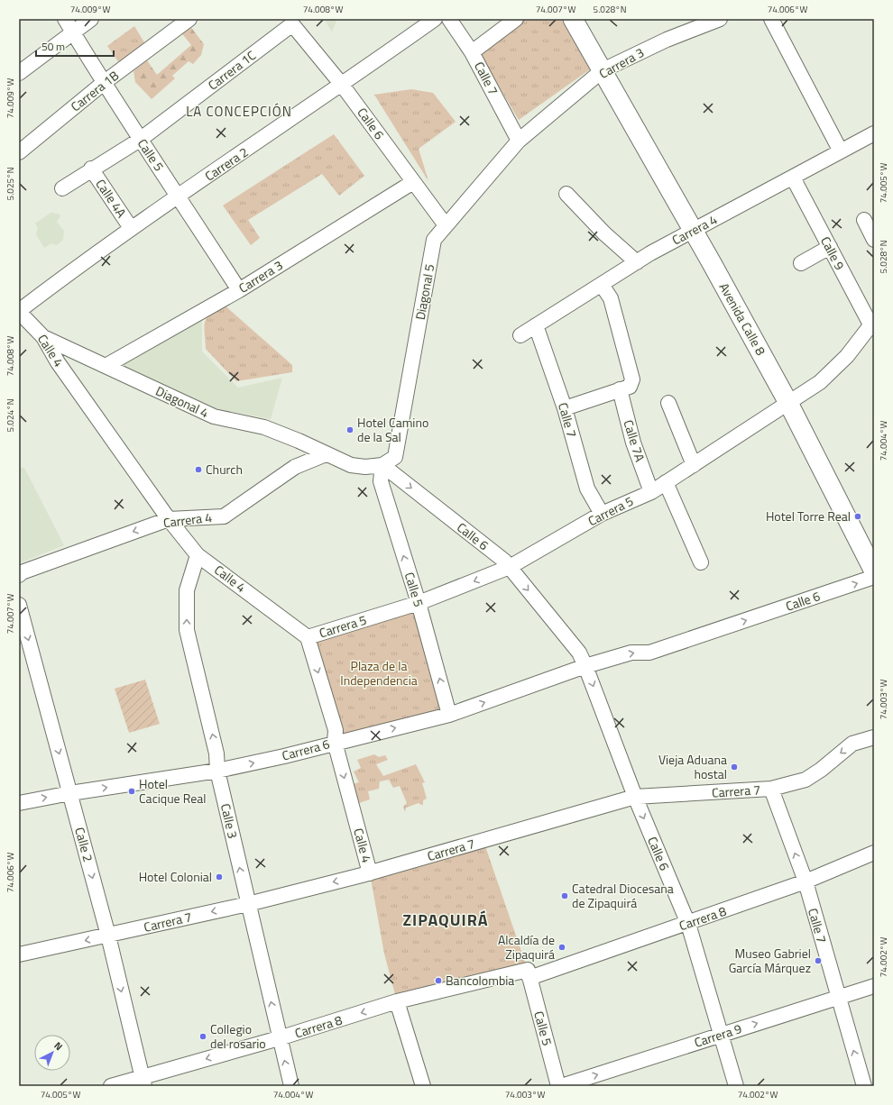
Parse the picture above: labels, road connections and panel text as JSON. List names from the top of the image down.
{
  "streets": {
    "main road": ["Avenida Calle 8"],
    "street": [
      "Carrera 3",
      "Carrera 1C",
      "Calle 7",
      "Carrera 1B",
      "Calle 6",
      "Calle 5",
      "Carrera 2",
      "Calle 4A",
      "Carrera 4",
      "Calle 9",
      "Diagonal 5",
      "Calle 4",
      "Diagonal 4",
      "Calle 7A",
      "Carrera 5",
      "Carrera 6",
      "Carrera 7",
      "Calle 3",
      "Calle 2",
      "Carrera 8",
      "Carrera 9"
    ]
  },
  "crossings": [
    ["Carrera 3", "Calle 7"],
    ["Carrera 3", "Calle 6"],
    ["Carrera 3", "Calle 5"],
    ["Carrera 3", "Diagonal 5"],
    ["Carrera 3", "Avenida Calle 8"],
    ["Carrera 3", "Diagonal 4"],
    ["Carrera 1C", "Calle 6"],
    ["Carrera 1C", "Calle 5"],
    ["Carrera 1C", "Calle 4A"],
    ["Calle 7", "Carrera 4"],
    ["Calle 7", "Diagonal 5"],
    ["Calle 7", "Carrera 5"],
    ["Calle 7", "Carrera 7"],
    ["Calle 7", "Carrera 8"],
    ["Calle 7", "Carrera 9"],
    ["Carrera 1B", "Calle 5"],
    ["Calle 6", "Calle 5"],
    ["Calle 6", "Carrera 2"],
    ["Calle 6", "Diagonal 5"],
    ["Calle 6", "Carrera 5"],
    ["Calle 6", "Carrera 6"],
    ["Calle 6", "Carrera 7"],
    ["Calle 6", "Carrera 8"],
    ["Calle 6", "Carrera 9"],
    ["Calle 5", "Carrera 2"],
    ["Calle 5", "Diagonal 5"],
    ["Calle 5", "Carrera 5"],
    ["Calle 5", "Carrera 6"],
    ["Calle 5", "Carrera 8"],
    ["Calle 5", "Carrera 9"],
    ["Carrera 2", "Calle 4A"],
    ["Carrera 2", "Calle 4"],
    ["Carrera 4", "Calle 9"],
    ["Carrera 4", "Avenida Calle 8"],
    ["Carrera 4", "Calle 4"],
    ["Carrera 4", "Diagonal 4"],
    ["Carrera 4", "Calle 7A"],
    ["Calle 9", "Carrera 5"],
    ["Avenida Calle 8", "Carrera 5"],
    ["Calle 4", "Diagonal 4"],
    ["Calle 4", "Carrera 5"],
    ["Calle 4", "Carrera 6"],
    ["Calle 4", "Carrera 7"],
    ["Calle 4", "Calle 3"],
    ["Calle 7A", "Carrera 5"],
    ["Carrera 6", "Calle 3"],
    ["Carrera 6", "Calle 2"],
    ["Carrera 7", "Calle 3"],
    ["Carrera 7", "Calle 2"],
    ["Calle 3", "Carrera 8"],
    ["Calle 2", "Carrera 8"]
  ],
  "one_way": [
    "Calle 6",
    "Calle 5",
    "Calle 4",
    "Carrera 6",
    "Carrera 7",
    "Calle 3",
    "Calle 2",
    "Carrera 9"
  ],
  "districts": ["LA CONCEPCIÓN", "ZIPAQUIRÁ"],
  "parks": ["Plaza de la Independencia"],
  "places": [
    "Hotel Camino de la Sal",
    "Church",
    "Hotel Torre Real",
    "Vieja Aduana hostal",
    "Hotel Cacique Real",
    "Hotel Colonial",
    "Catedral Diocesana de Zipaquirá",
    "Alcaldía de Zipaquirá",
    "Museo Gabriel García Márquez",
    "Bancolombia",
    "Collegio del rosario"
  ],
  "scale_bar": "50 m",
  "north": "top right",
  "coordinates": [
    "74.009°W",
    "74.008°W",
    "74.007°W",
    "5.028°N",
    "74.006°W",
    "74.005°W",
    "5.025°N",
    "5.024°N",
    "74.004°W",
    "74.003°W",
    "74.002°W"
  ]
}
